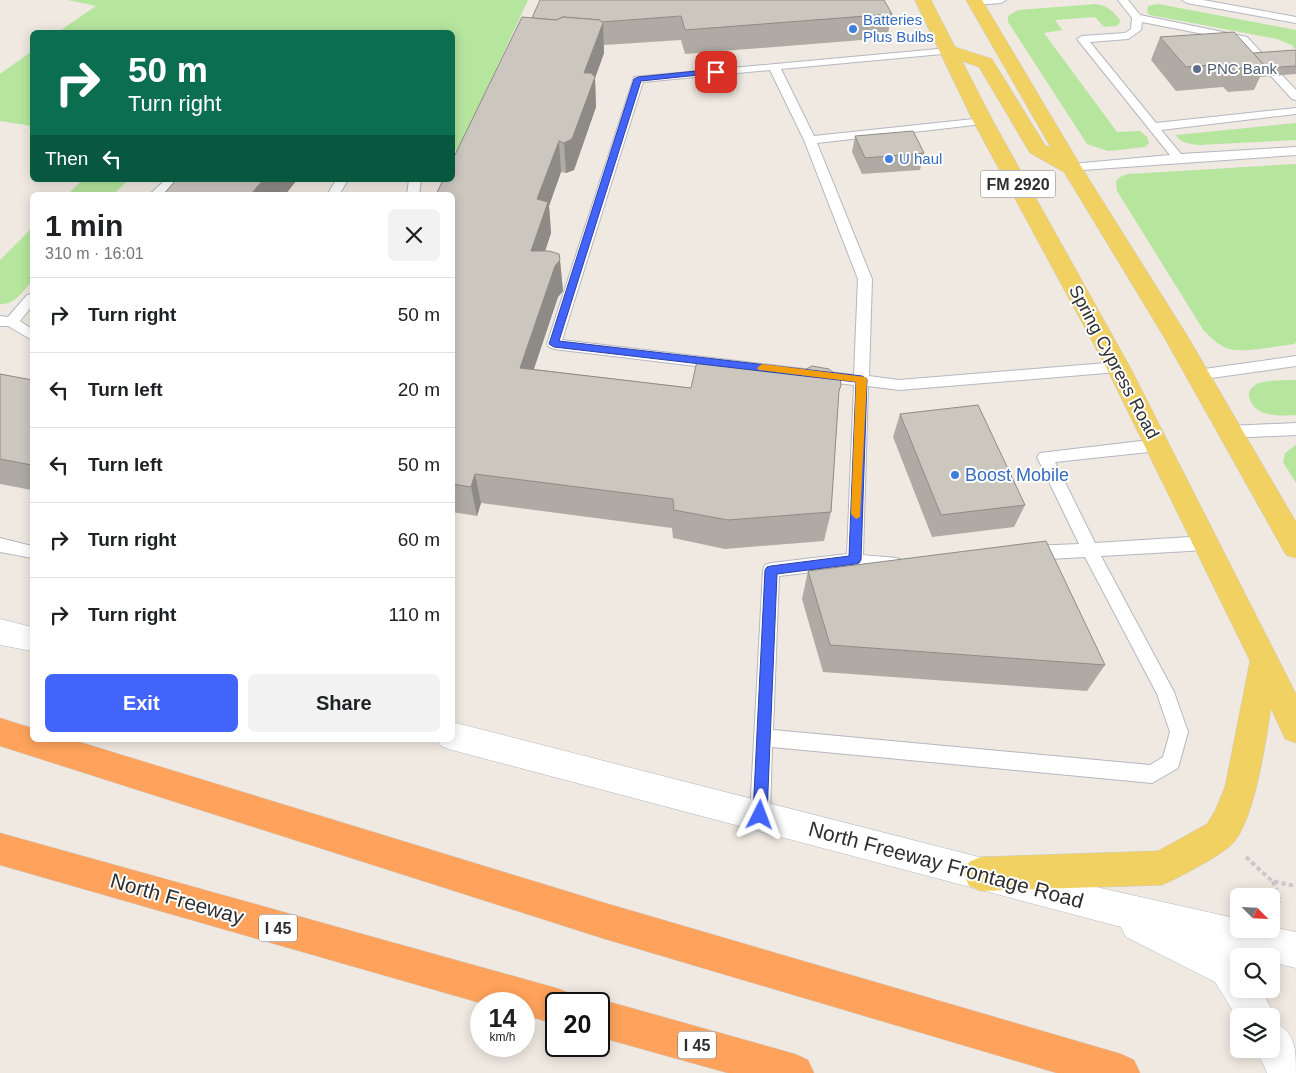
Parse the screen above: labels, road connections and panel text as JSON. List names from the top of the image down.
{
  "streets": {
    "highway": ["North Freeway", "I 45"],
    "main road": ["FM 2920", "Spring Cypress Road", "North Freeway Frontage Road"]
  },
  "places": [
    "Batteries Plus Bulbs",
    "PNC Bank",
    "U haul",
    "Boost Mobile"
  ],
  "north": "bottom right",
  "page": {
    "turn": ["50 m", "Turn right"],
    "then": "Then",
    "heading": ["1 min", "310 m · 16:01"],
    "list": [
      {
        "name": "Turn right",
        "value": "50 m"
      },
      {
        "name": "Turn left",
        "value": "20 m"
      },
      {
        "name": "Turn left",
        "value": "50 m"
      },
      {
        "name": "Turn right",
        "value": "60 m"
      },
      {
        "name": "Turn right",
        "value": "110 m"
      }
    ],
    "buttons": ["Exit", "Share"],
    "speed": "14 km/h",
    "limit": "20"
  }
}
